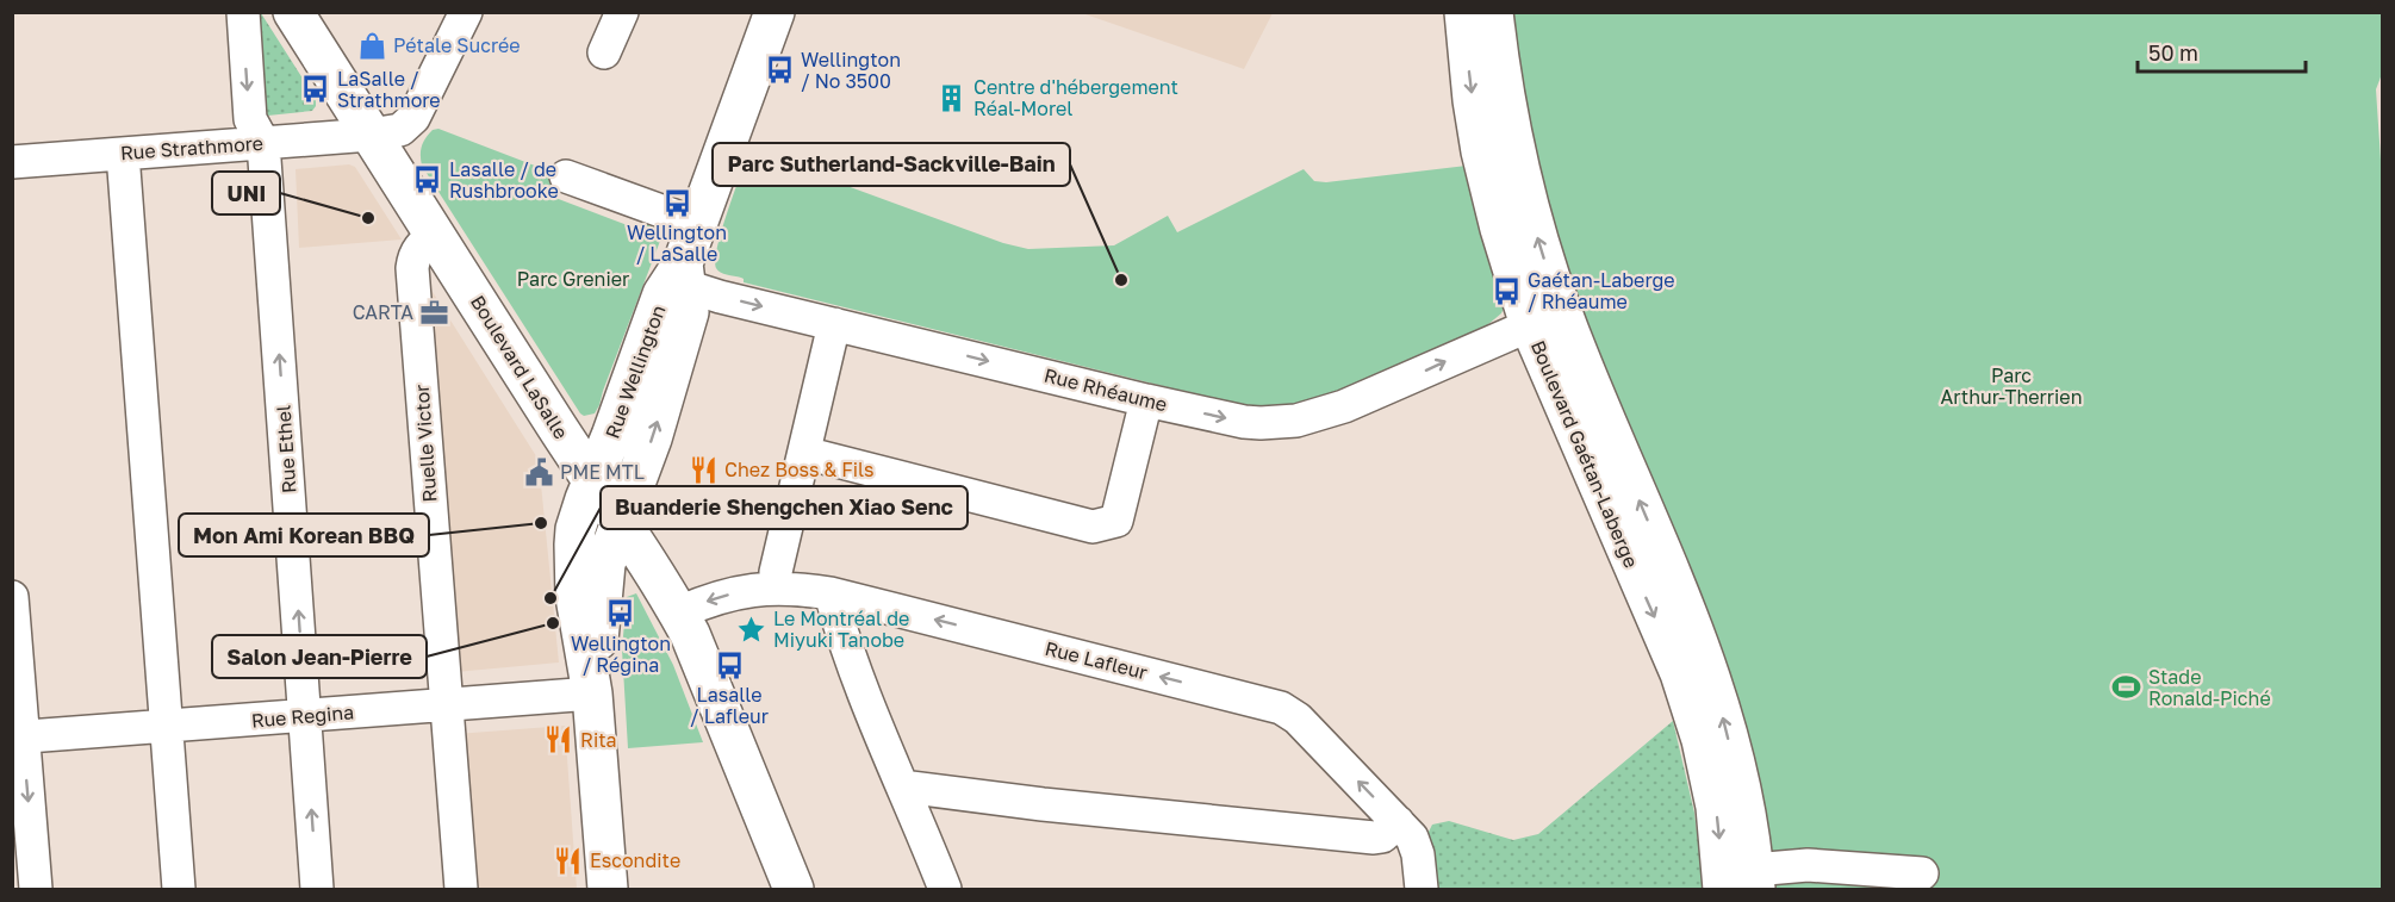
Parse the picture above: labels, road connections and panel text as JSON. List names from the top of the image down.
{
  "streets": {
    "main road": ["Boulevard LaSalle", "Rue Wellington", "Boulevard Gaétan-Laberge"],
    "street": [
      "Rue Strathmore",
      "Rue Rhéaume",
      "Ruelle Victor",
      "Rue Ethel",
      "Rue Lafleur",
      "Rue Regina"
    ]
  },
  "crossings": [
    ["Rue Strathmore", "Boulevard LaSalle"],
    ["Rue Strathmore", "Rue Ethel"],
    ["Boulevard LaSalle", "Rue Wellington"],
    ["Boulevard LaSalle", "Ruelle Victor"],
    ["Boulevard LaSalle", "Rue Lafleur"],
    ["Rue Wellington", "Rue Rhéaume"],
    ["Rue Wellington", "Rue Regina"],
    ["Rue Rhéaume", "Boulevard Gaétan-Laberge"],
    ["Ruelle Victor", "Rue Regina"],
    ["Rue Ethel", "Rue Regina"]
  ],
  "one_way": ["Rue Rhéaume"],
  "parks": ["Parc Grenier", "Parc Arthur-Therrien"],
  "places": {
    "shop": ["Pétale Sucrée"],
    "bus stop": [
      "Wellington / No 3500",
      "LaSalle / Strathmore",
      "Lasalle / de Rushbrooke",
      "Wellington / LaSalle",
      "Gaétan-Laberge / Rhéaume",
      "Wellington / Régina",
      "Lasalle / Lafleur"
    ],
    "building": ["Centre d'hébergement Réal-Morel"],
    "other": [
      "UNI",
      "Parc Sutherland-Sackville-Bain",
      "Mon Ami Korean BBQ",
      "Buanderie Shengchen Xiao Senc",
      "Salon Jean-Pierre"
    ],
    "office": ["CARTA"],
    "restaurant": ["Chez Boss & Fils", "Rita", "Escondite"],
    "public building": ["PME MTL"],
    "place": ["Le Montréal de Miyuki Tanobe"],
    "sports": ["Stade Ronald-Piché"]
  },
  "scale_bar": "50 m"
}
